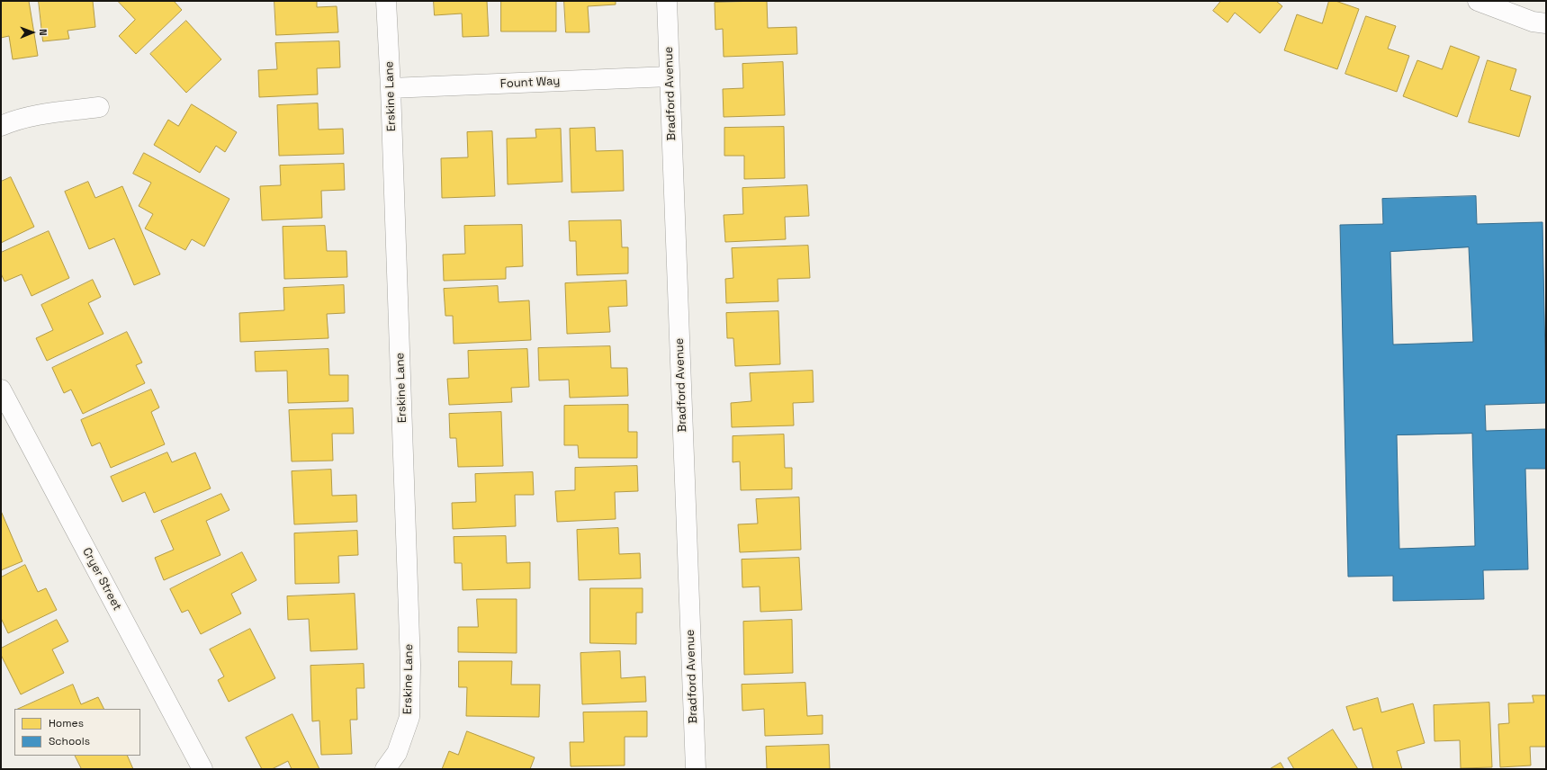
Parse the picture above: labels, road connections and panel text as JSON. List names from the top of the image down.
{
  "streets": {
    "street": [
      "Fount Way",
      "Bradford Avenue",
      "Erskine Lane",
      "Cryer Street"
    ]
  },
  "crossings": [
    ["Fount Way", "Bradford Avenue"],
    ["Fount Way", "Erskine Lane"]
  ],
  "legend": ["Homes", "Schools"],
  "north": "right"
}
